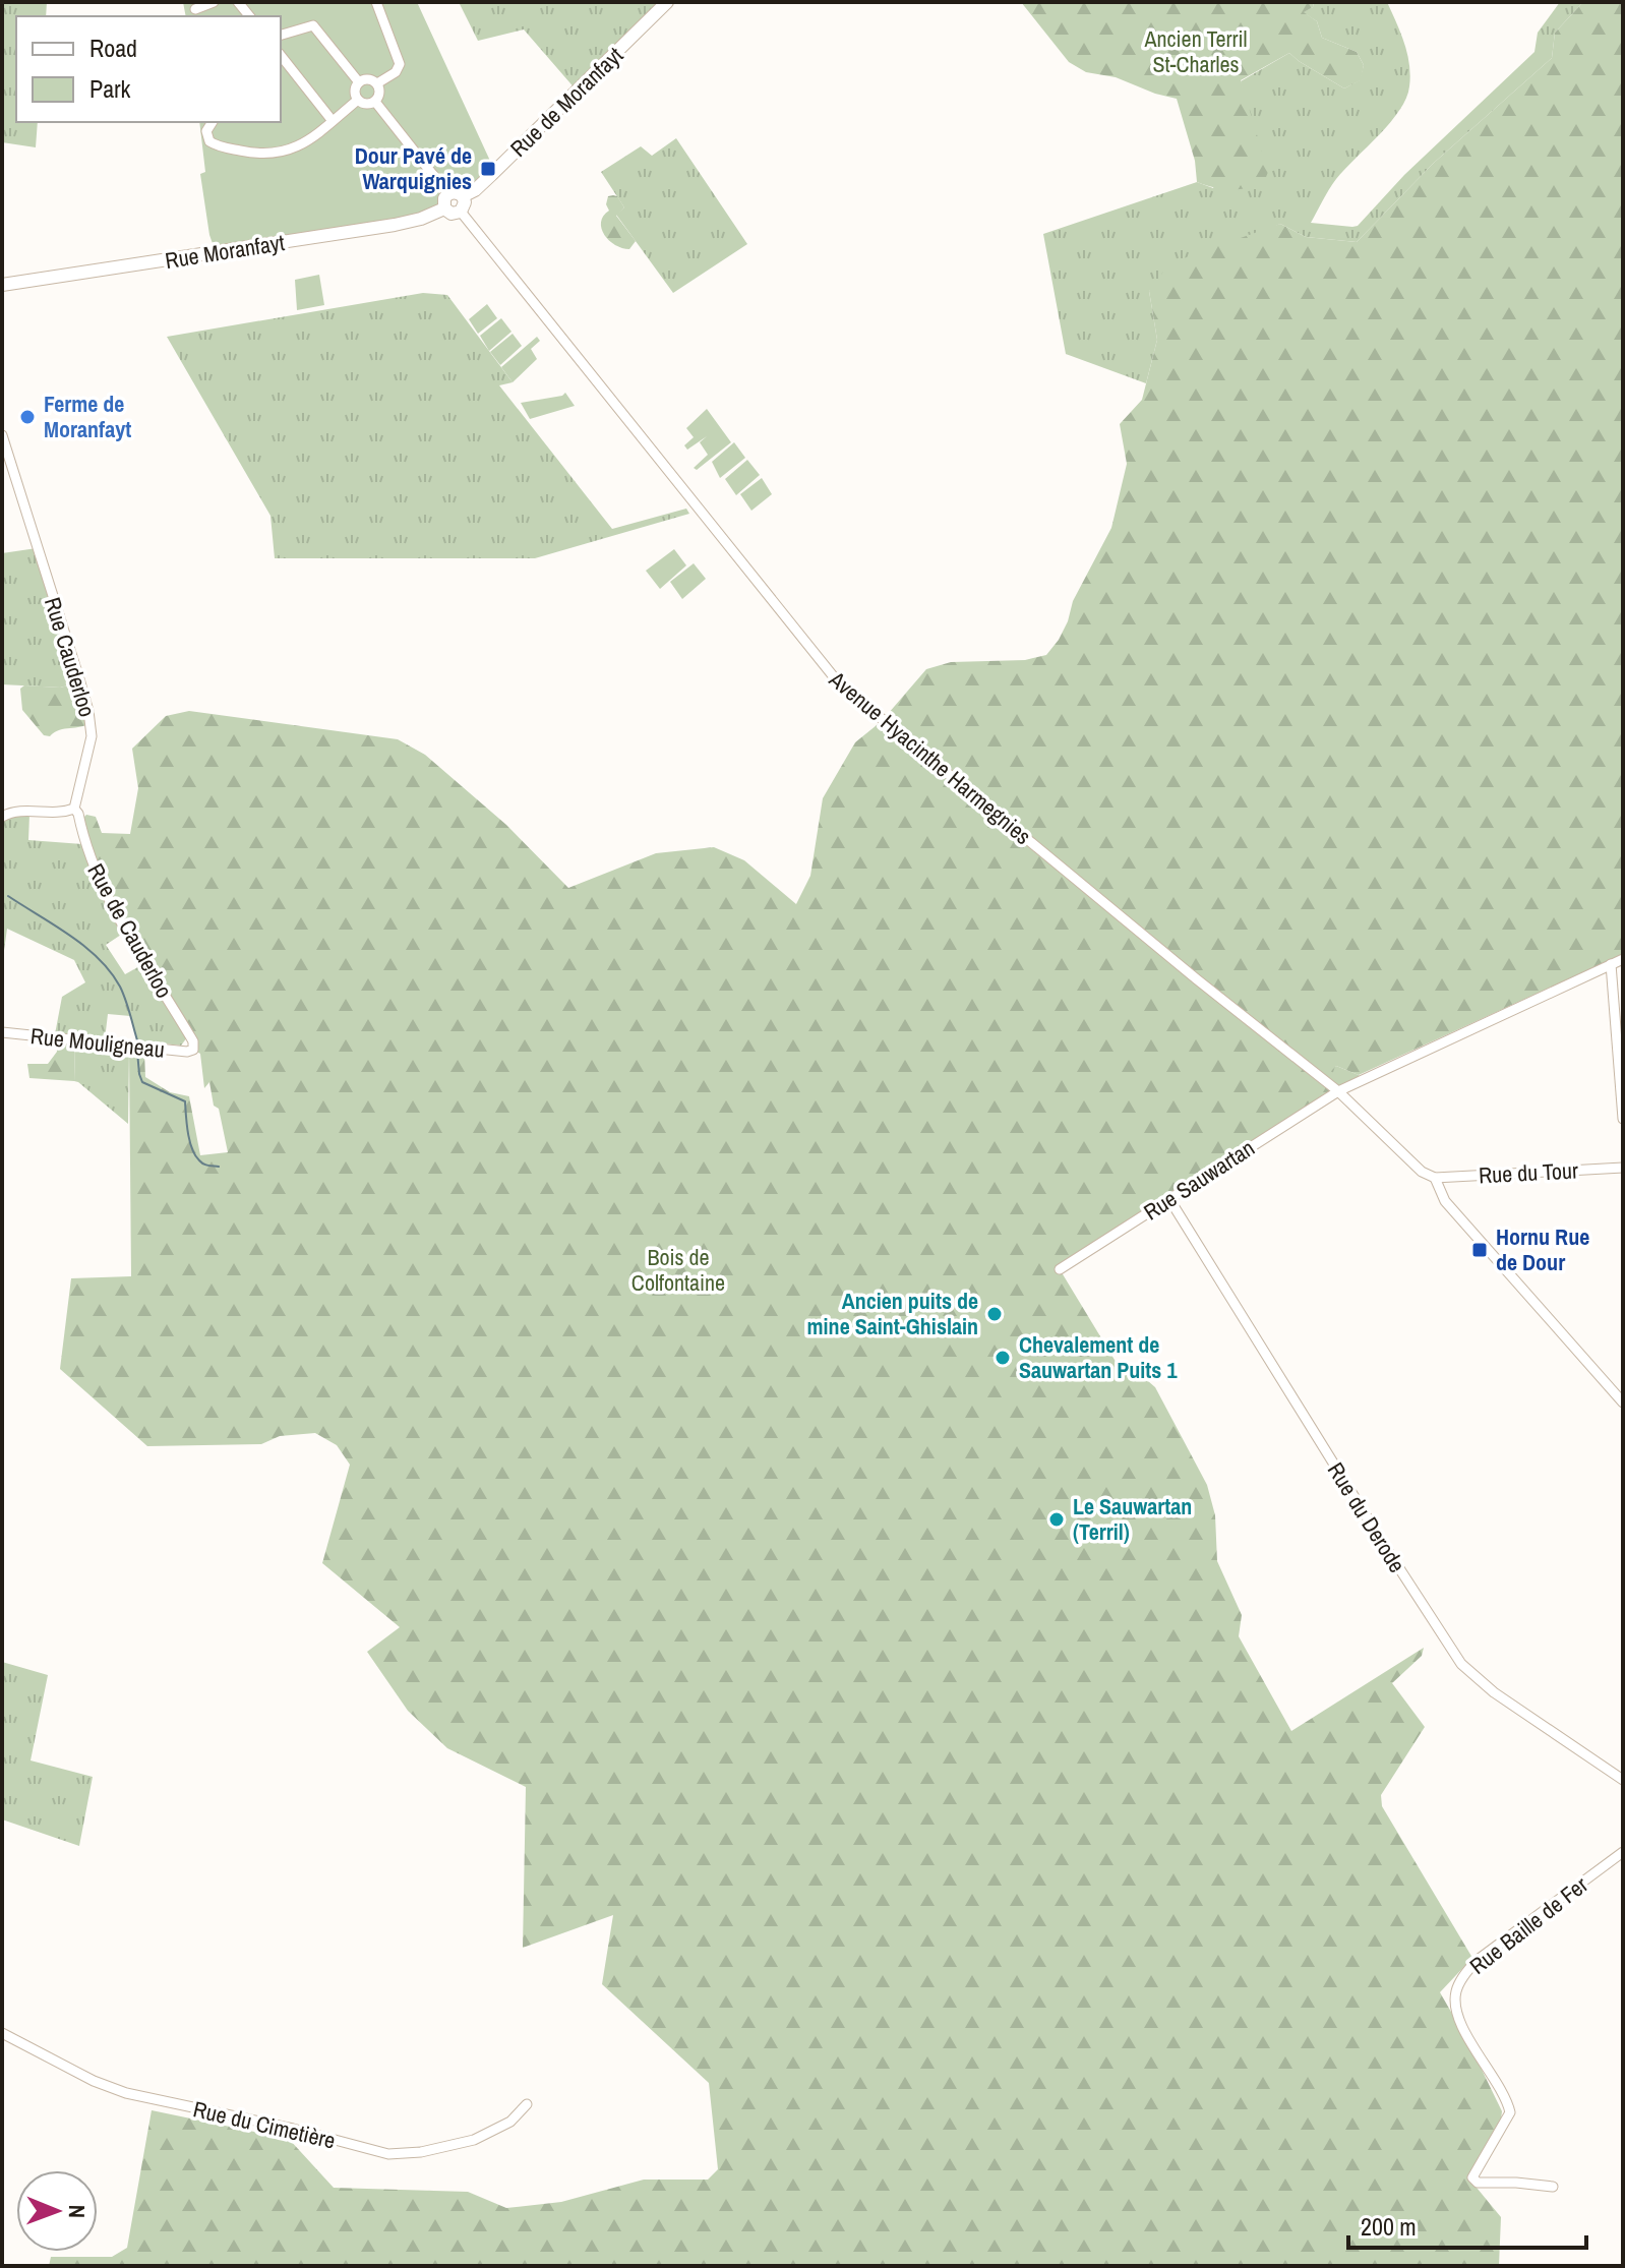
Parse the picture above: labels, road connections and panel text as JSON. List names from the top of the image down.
{
  "streets": {
    "main road": ["Rue de Moranfayt", "Rue Moranfayt"],
    "street": [
      "Rue Cauderloo",
      "Avenue Hyacinthe Harmegnies",
      "Rue de Cauderloo",
      "Rue Mouligneau",
      "Rue du Tour",
      "Rue Sauwartan",
      "Rue du Derode",
      "Rue Baille de Fer",
      "Rue du Cimetière"
    ]
  },
  "crossings": [
    ["Rue de Moranfayt", "Rue Moranfayt"],
    ["Rue de Moranfayt", "Avenue Hyacinthe Harmegnies"],
    ["Rue Moranfayt", "Avenue Hyacinthe Harmegnies"],
    ["Rue Cauderloo", "Rue de Cauderloo"],
    ["Avenue Hyacinthe Harmegnies", "Rue du Tour"],
    ["Avenue Hyacinthe Harmegnies", "Rue Sauwartan"],
    ["Rue de Cauderloo", "Rue Mouligneau"],
    ["Rue Sauwartan", "Rue du Derode"]
  ],
  "parks": ["Ancien Terril St-Charles", "Bois de Colfontaine"],
  "places": {
    "transit": ["Dour Pavé de Warquignies", "Hornu Rue de Dour"],
    "other": [
      "Ferme de Moranfayt",
      "Ancien puits de mine Saint-Ghislain",
      "Chevalement de Sauwartan Puits 1",
      "Le Sauwartan (Terril)"
    ]
  },
  "legend": ["Road", "Park"],
  "scale_bar": "200 m",
  "north": "right"
}
